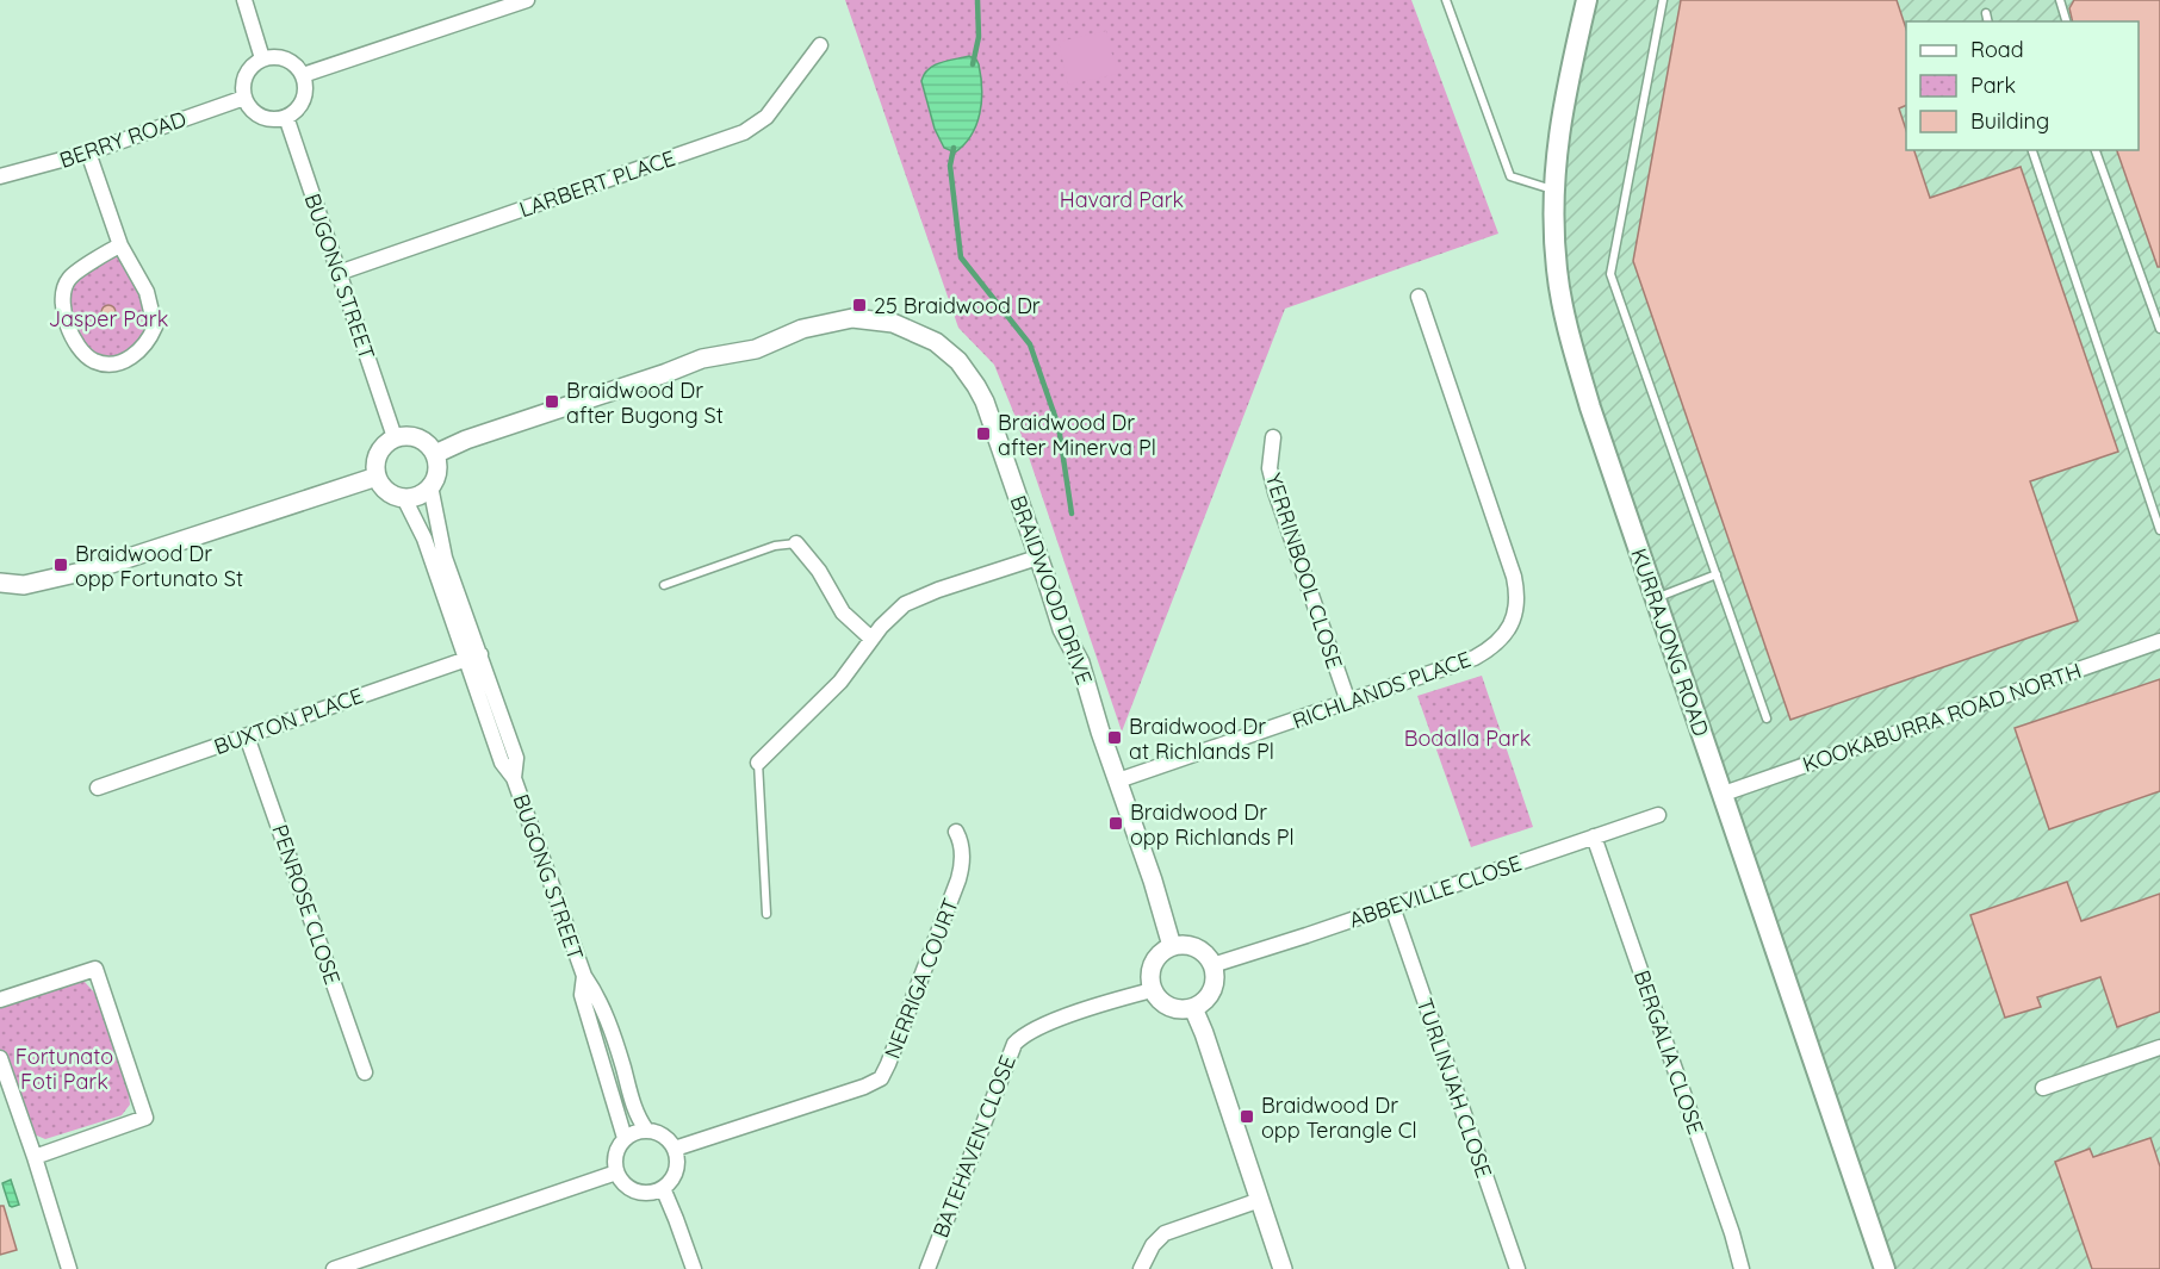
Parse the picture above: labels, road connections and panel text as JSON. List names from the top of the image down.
{
  "streets": {
    "main road": ["KURRAJONG ROAD"],
    "street": [
      "BERRY ROAD",
      "LARBERT PLACE",
      "BUGONG STREET",
      "YERRINBOOL CLOSE",
      "BRAIDWOOD DRIVE",
      "RICHLANDS PLACE",
      "KOOKABURRA ROAD NORTH",
      "BUXTON PLACE",
      "ABBEVILLE CLOSE",
      "PENROSE CLOSE",
      "NERRIGA COURT",
      "BERGALIA CLOSE",
      "TURLINJAH CLOSE",
      "BATEHAVEN CLOSE"
    ]
  },
  "crossings": [
    ["BERRY ROAD", "BUGONG STREET"],
    ["LARBERT PLACE", "BUGONG STREET"],
    ["BUGONG STREET", "BRAIDWOOD DRIVE"],
    ["BUGONG STREET", "BUXTON PLACE"],
    ["BUGONG STREET", "NERRIGA COURT"],
    ["YERRINBOOL CLOSE", "RICHLANDS PLACE"],
    ["BRAIDWOOD DRIVE", "RICHLANDS PLACE"],
    ["BRAIDWOOD DRIVE", "ABBEVILLE CLOSE"],
    ["BRAIDWOOD DRIVE", "BATEHAVEN CLOSE"],
    ["KURRAJONG ROAD", "KOOKABURRA ROAD NORTH"],
    ["BUXTON PLACE", "PENROSE CLOSE"],
    ["ABBEVILLE CLOSE", "BERGALIA CLOSE"],
    ["ABBEVILLE CLOSE", "TURLINJAH CLOSE"],
    ["ABBEVILLE CLOSE", "BATEHAVEN CLOSE"]
  ],
  "parks": [
    "Havard Park",
    "Jasper Park",
    "Bodalla Park",
    "Fortunato Foti Park"
  ],
  "places": {
    "transit": [
      "25 Braidwood Dr",
      "Braidwood Dr after Bugong St",
      "Braidwood Dr after Minerva Pl",
      "Braidwood Dr opp Fortunato St",
      "Braidwood Dr at Richlands Pl",
      "Braidwood Dr opp Richlands Pl",
      "Braidwood Dr opp Terangle Cl"
    ]
  },
  "legend": ["Road", "Park", "Building"]
}
